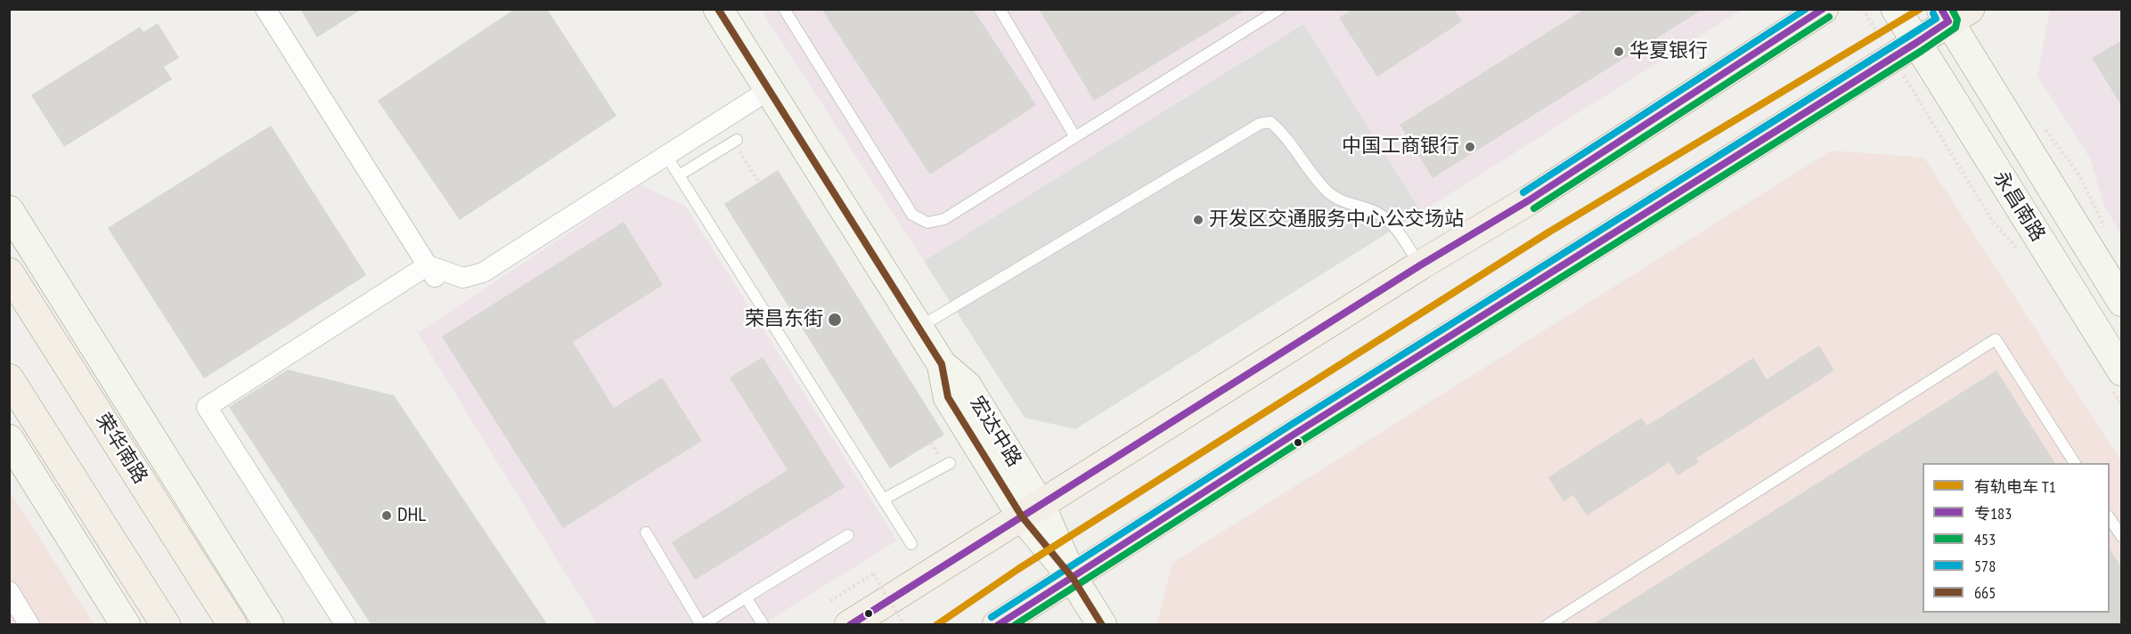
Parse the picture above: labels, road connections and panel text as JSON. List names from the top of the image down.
{
  "streets": {
    "main road": ["荣华南路"],
    "street": ["永昌南路", "宏达中路"]
  },
  "places": [
    "华夏银行",
    "中国工商银行",
    "开发区交通服务中心公交场站",
    "荣昌东街",
    "DHL"
  ],
  "lines": [
    "tram line T1",
    "transit line 专183",
    "transit line 453",
    "transit line 578",
    "transit line 665"
  ],
  "legend": [
    "有轨电车 T1",
    "专183",
    "453",
    "578",
    "665"
  ]
}
